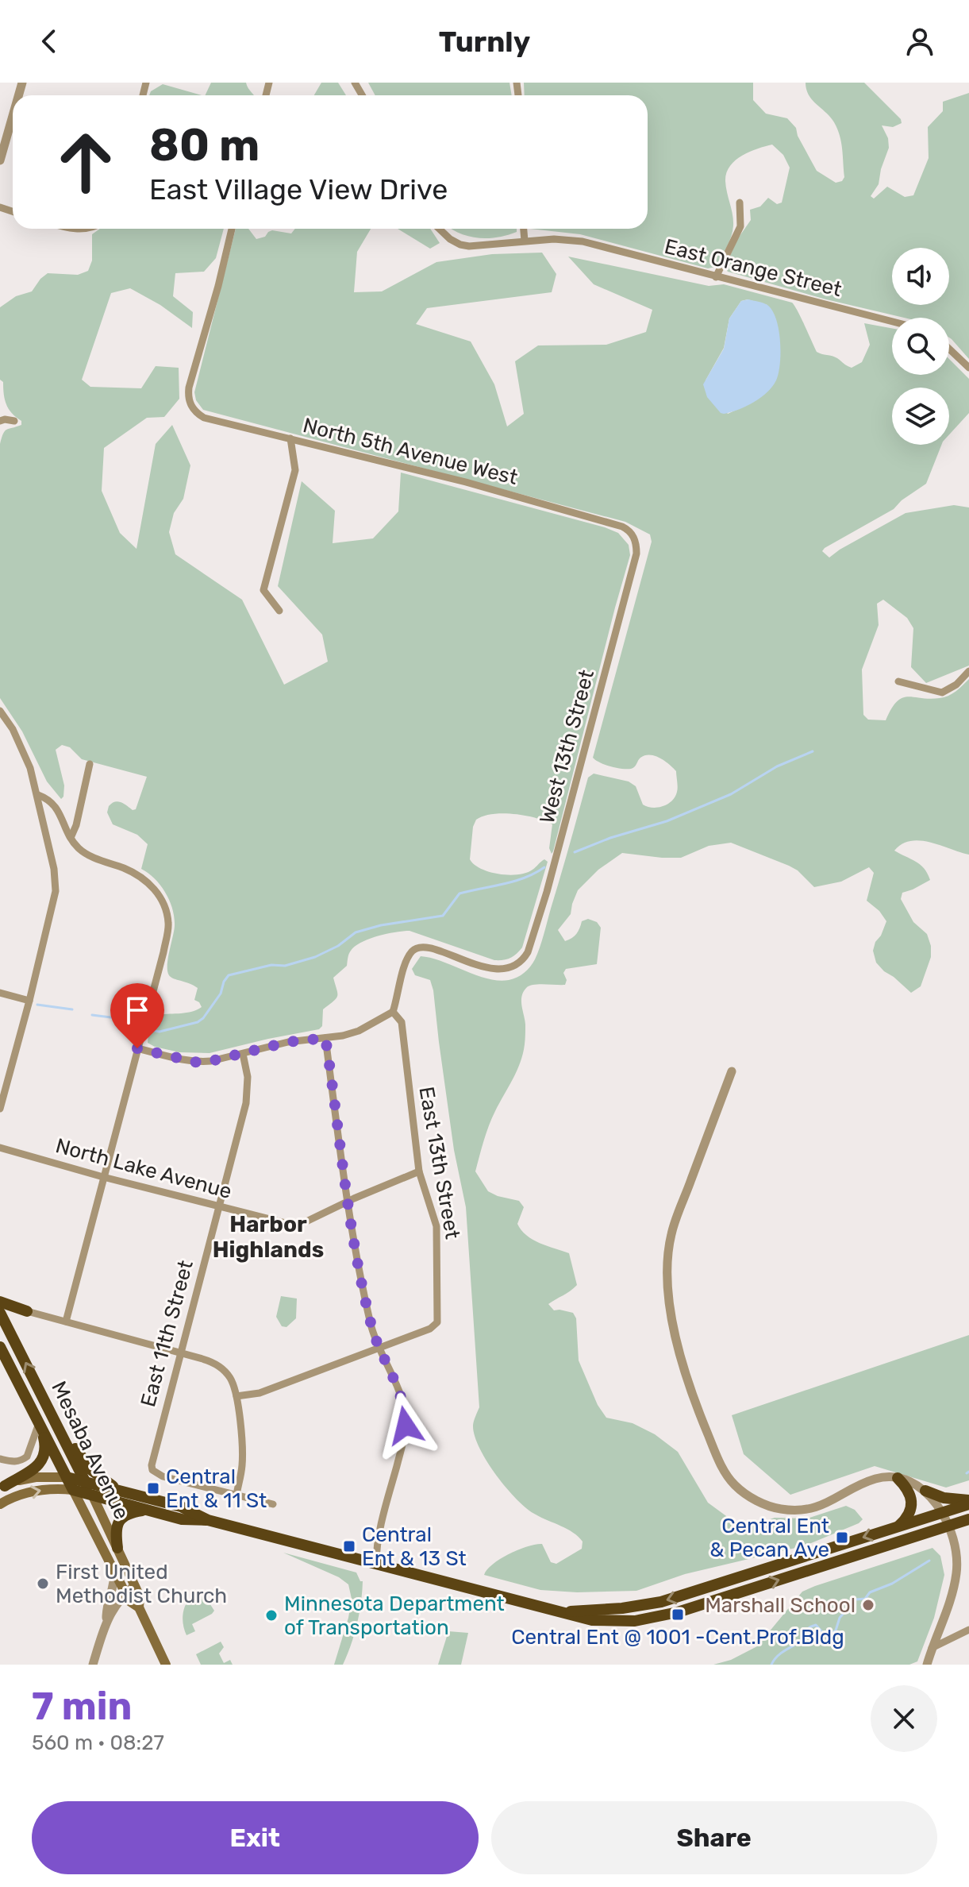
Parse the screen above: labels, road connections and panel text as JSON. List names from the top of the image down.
{
  "streets": {
    "highway": ["Mesaba Avenue"],
    "street": [
      "East Orange Street",
      "North 5th Avenue West",
      "West 13th Street",
      "East 13th Street",
      "North Lake Avenue",
      "East 11th Street"
    ]
  },
  "crossings": [
    ["North 5th Avenue West", "West 13th Street"],
    ["West 13th Street", "East 13th Street"],
    ["East 13th Street", "North Lake Avenue"],
    ["North Lake Avenue", "East 11th Street"]
  ],
  "districts": ["Harbor Highlands"],
  "places": {
    "transit": [
      "Central Ent & 11 St",
      "Central Ent & Pecan Ave",
      "Central Ent & 13 St",
      "Central Ent @ 1001 -Cent.Prof.Bldg"
    ],
    "other": ["First United Methodist Church", "Marshall School", "Minnesota Department of Transportation"]
  },
  "page": {
    "header": "Turnly",
    "turn": ["80 m", "East Village View Drive"],
    "heading": ["7 min", "560 m · 08:27"],
    "buttons": ["Exit", "Share"]
  }
}
